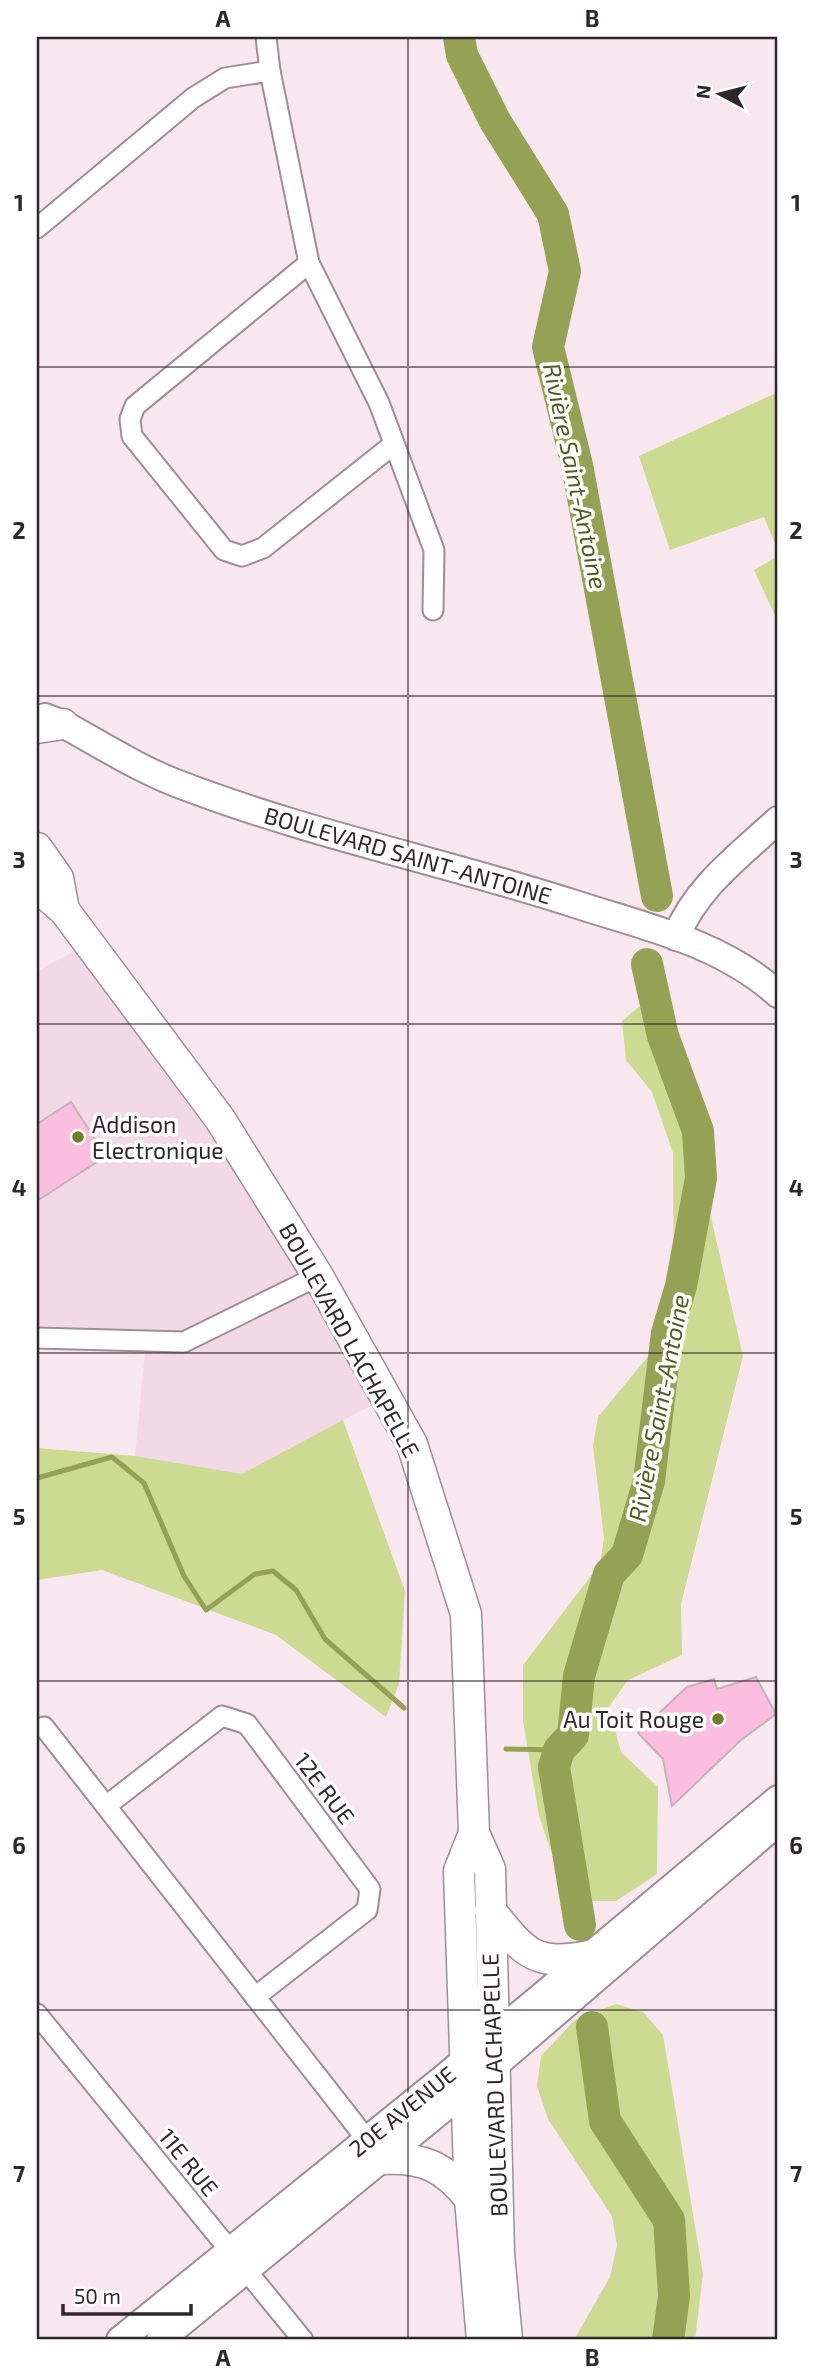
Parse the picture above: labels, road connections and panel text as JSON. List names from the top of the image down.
{
  "streets": {
    "main road": ["BOULEVARD LACHAPELLE"],
    "street": [
      "BOULEVARD SAINT-ANTOINE",
      "12E RUE",
      "20E AVENUE",
      "11E RUE"
    ]
  },
  "crossings": [
    ["BOULEVARD LACHAPELLE", "20E AVENUE"],
    ["20E AVENUE", "11E RUE"]
  ],
  "water": ["Rivière Saint-Antoine"],
  "places": ["Addison Electronique", "Au Toit Rouge"],
  "scale_bar": "50 m",
  "north": "left",
  "grid": {
    "columns": ["A", "B"],
    "rows": [
      "1",
      "2",
      "3",
      "4",
      "5",
      "6",
      "7"
    ]
  }
}
